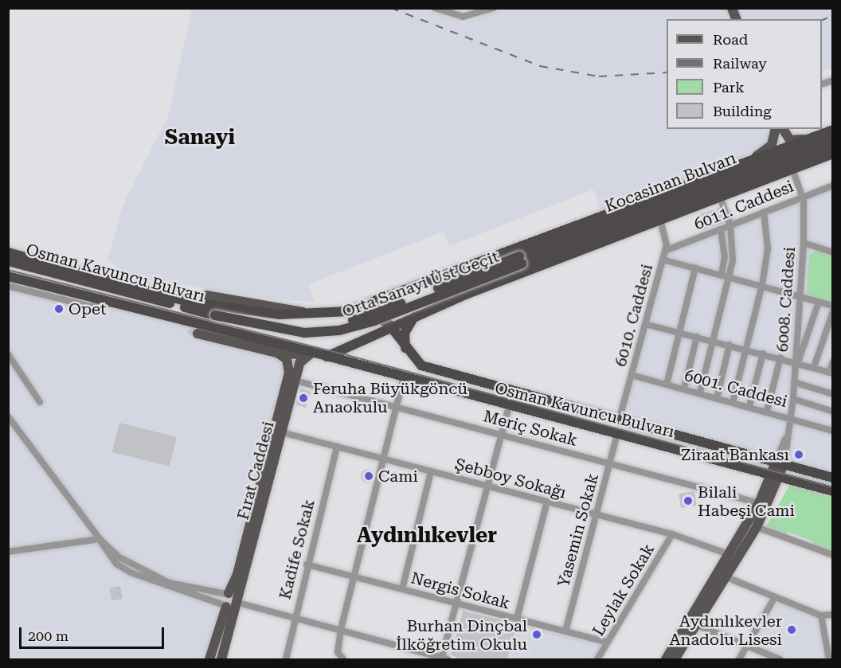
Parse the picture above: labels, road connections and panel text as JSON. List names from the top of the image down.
{
  "streets": {
    "highway": ["Kocasinan Bulvarı", "Osman Kavuncu Bulvarı", "Orta Sanayi Üst Geçit"],
    "main road": ["Fırat Caddesi"],
    "street": [
      "6011. Caddesi",
      "6008. Caddesi",
      "6010. Caddesi",
      "6001. Caddesi",
      "Meriç Sokak",
      "Şebboy Sokağı",
      "Yasemin Sokak",
      "Kadife Sokak",
      "Leylak Sokak",
      "Nergis Sokak"
    ]
  },
  "crossings": [
    ["Kocasinan Bulvarı", "Orta Sanayi Üst Geçit"],
    ["6011. Caddesi", "6008. Caddesi"],
    ["6011. Caddesi", "6010. Caddesi"],
    ["Osman Kavuncu Bulvarı", "Orta Sanayi Üst Geçit"],
    ["Osman Kavuncu Bulvarı", "6008. Caddesi"],
    ["Osman Kavuncu Bulvarı", "6010. Caddesi"],
    ["Osman Kavuncu Bulvarı", "Yasemin Sokak"],
    ["6008. Caddesi", "6001. Caddesi"],
    ["6010. Caddesi", "6001. Caddesi"],
    ["Meriç Sokak", "Fırat Caddesi"],
    ["Meriç Sokak", "Yasemin Sokak"],
    ["Fırat Caddesi", "Şebboy Sokağı"],
    ["Şebboy Sokağı", "Yasemin Sokak"],
    ["Şebboy Sokağı", "Kadife Sokak"],
    ["Şebboy Sokağı", "Leylak Sokak"],
    ["Yasemin Sokak", "Nergis Sokak"],
    ["Kadife Sokak", "Nergis Sokak"],
    ["Leylak Sokak", "Nergis Sokak"]
  ],
  "districts": ["Sanayi", "Aydınlıkevler"],
  "places": [
    "Opet",
    "Feruha Büyükgöncü Anaokulu",
    "Ziraat Bankası",
    "Cami",
    "Bilali Habeşi Cami",
    "Aydınlıkevler Anadolu Lisesi",
    "Burhan Dinçbal İlköğretim Okulu"
  ],
  "legend": [
    "Road",
    "Railway",
    "Park",
    "Building"
  ],
  "scale_bar": "200 m"
}
